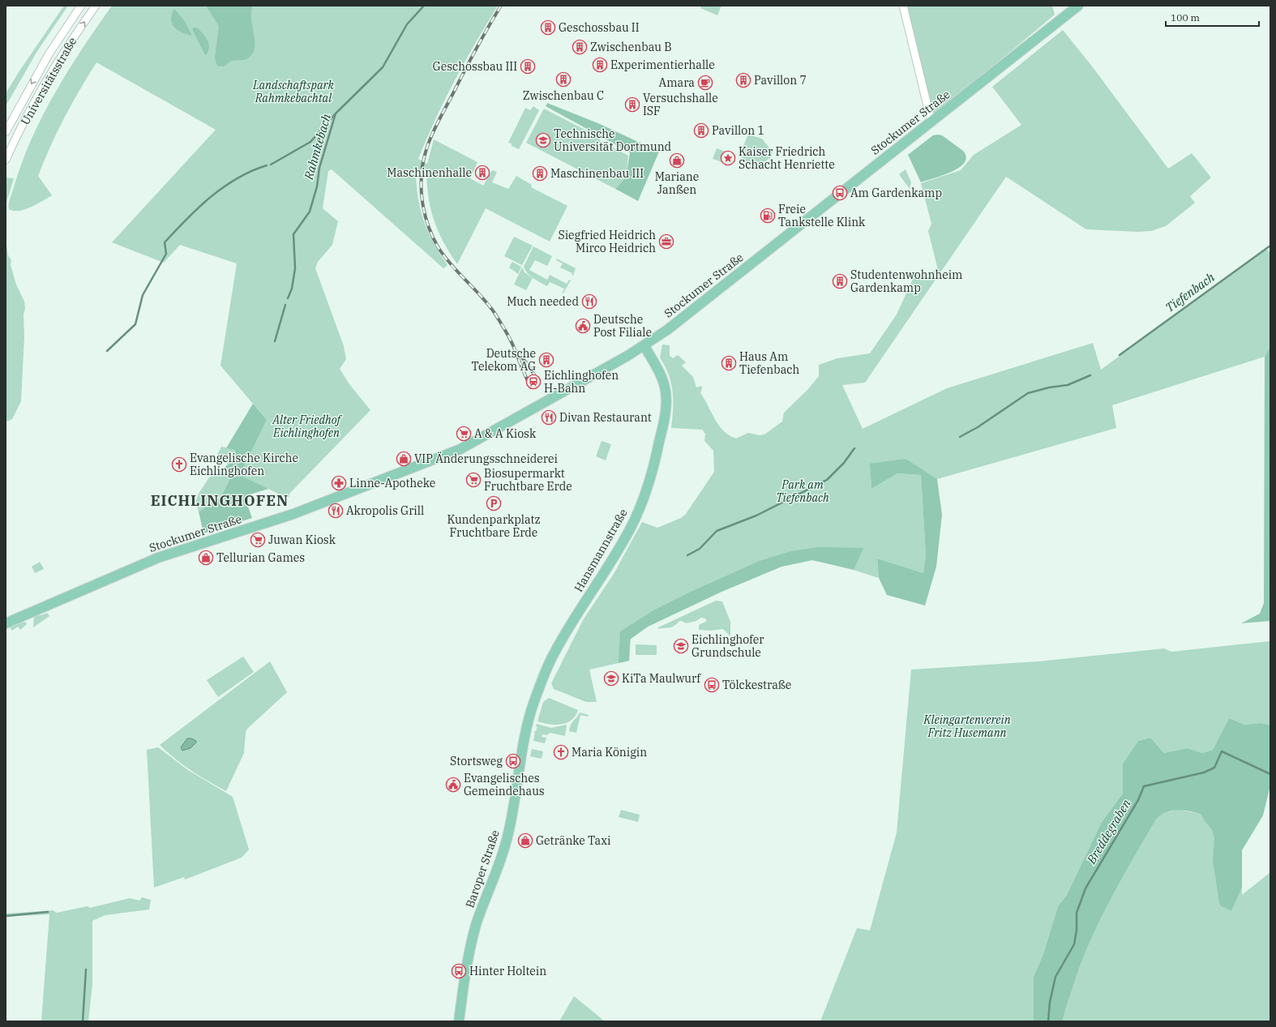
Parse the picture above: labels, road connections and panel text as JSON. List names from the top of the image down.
{
  "streets": {
    "main road": ["Stockumer Straße", "Hansmannstraße", "Baroper Straße"],
    "street": ["Universitätsstraße"]
  },
  "crossings": [
    ["Stockumer Straße", "Hansmannstraße"],
    ["Hansmannstraße", "Baroper Straße"]
  ],
  "districts": ["EICHLINGHOFEN"],
  "water": ["Rahmkebach", "Tiefenbach", "Breddegraben"],
  "parks": [
    "Landschaftspark Rahmkebachtal",
    "Alter Friedhof Eichlinghofen",
    "Park am Tiefenbach",
    "Kleingartenverein Fritz Husemann"
  ],
  "places": {
    "building": [
      "Geschossbau II",
      "Zwischenbau B",
      "Experimentierhalle",
      "Geschossbau III",
      "Zwischenbau C",
      "Pavillon 7",
      "Versuchshalle ISF",
      "Pavillon 1",
      "Maschinenhalle",
      "Maschinenbau III",
      "Studentenwohnheim Gardenkamp",
      "Deutsche Telekom AG",
      "Haus Am Tiefenbach"
    ],
    "cafe": ["Amara"],
    "school or university": ["Technische Universität Dortmund", "Eichlinghofer Grundschule", "KiTa Maulwurf"],
    "place": ["Kaiser Friedrich Schacht Henriette"],
    "shop": [
      "Mariane Janßen",
      "VIP Änderungsschneiderei",
      "Tellurian Games",
      "Getränke Taxi"
    ],
    "bus stop": [
      "Am Gardenkamp",
      "Tölckestraße",
      "Stortsweg",
      "Hinter Holtein"
    ],
    "fuel station": ["Freie Tankstelle Klink"],
    "office": ["Siegfried Heidrich Mirco Heidrich"],
    "restaurant": ["Much needed", "Divan Restaurant", "Akropolis Grill"],
    "public building": ["Deutsche Post Filiale", "Evangelisches Gemeindehaus"],
    "station": ["Eichlinghofen H-Bahn"],
    "supermarket": ["A & A Kiosk", "Biosupermarkt Fruchtbare Erde", "Juwan Kiosk"],
    "church": ["Evangelische Kirche Eichlinghofen", "Maria Königin"],
    "pharmacy": ["Linne-Apotheke"],
    "parking": ["Kundenparkplatz Fruchtbare Erde"]
  },
  "scale_bar": "100 m"
}
